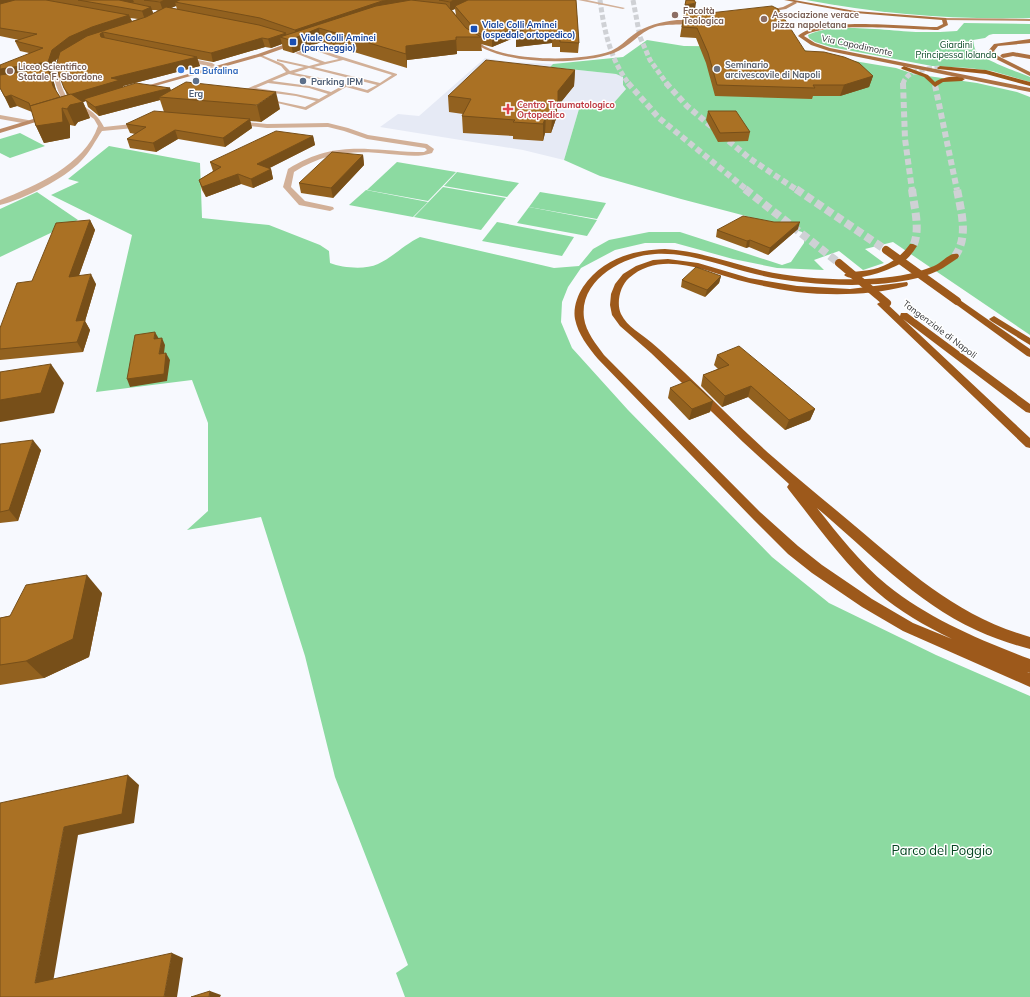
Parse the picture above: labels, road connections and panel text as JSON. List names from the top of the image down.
{
  "streets": {
    "highway": ["Tangenziale di Napoli"],
    "main road": ["Via Capodimonte"]
  },
  "parks": ["Giardini Principessa Iolanda", "Parco del Poggio"],
  "places": {
    "other": [
      "Facoltà Teologica",
      "Associazione verace pizza napoletana",
      "Seminario arcivescovile di Napoli",
      "La Bufalina",
      "Liceo Scientifico Statale F. Sbordone",
      "Erg",
      "Parking IPM"
    ],
    "transit": ["Viale Colli Aminei (ospedale ortopedico)", "Viale Colli Aminei (parcheggio)"],
    "health": ["Centro Traumatologico Ortopedico"]
  }
}
